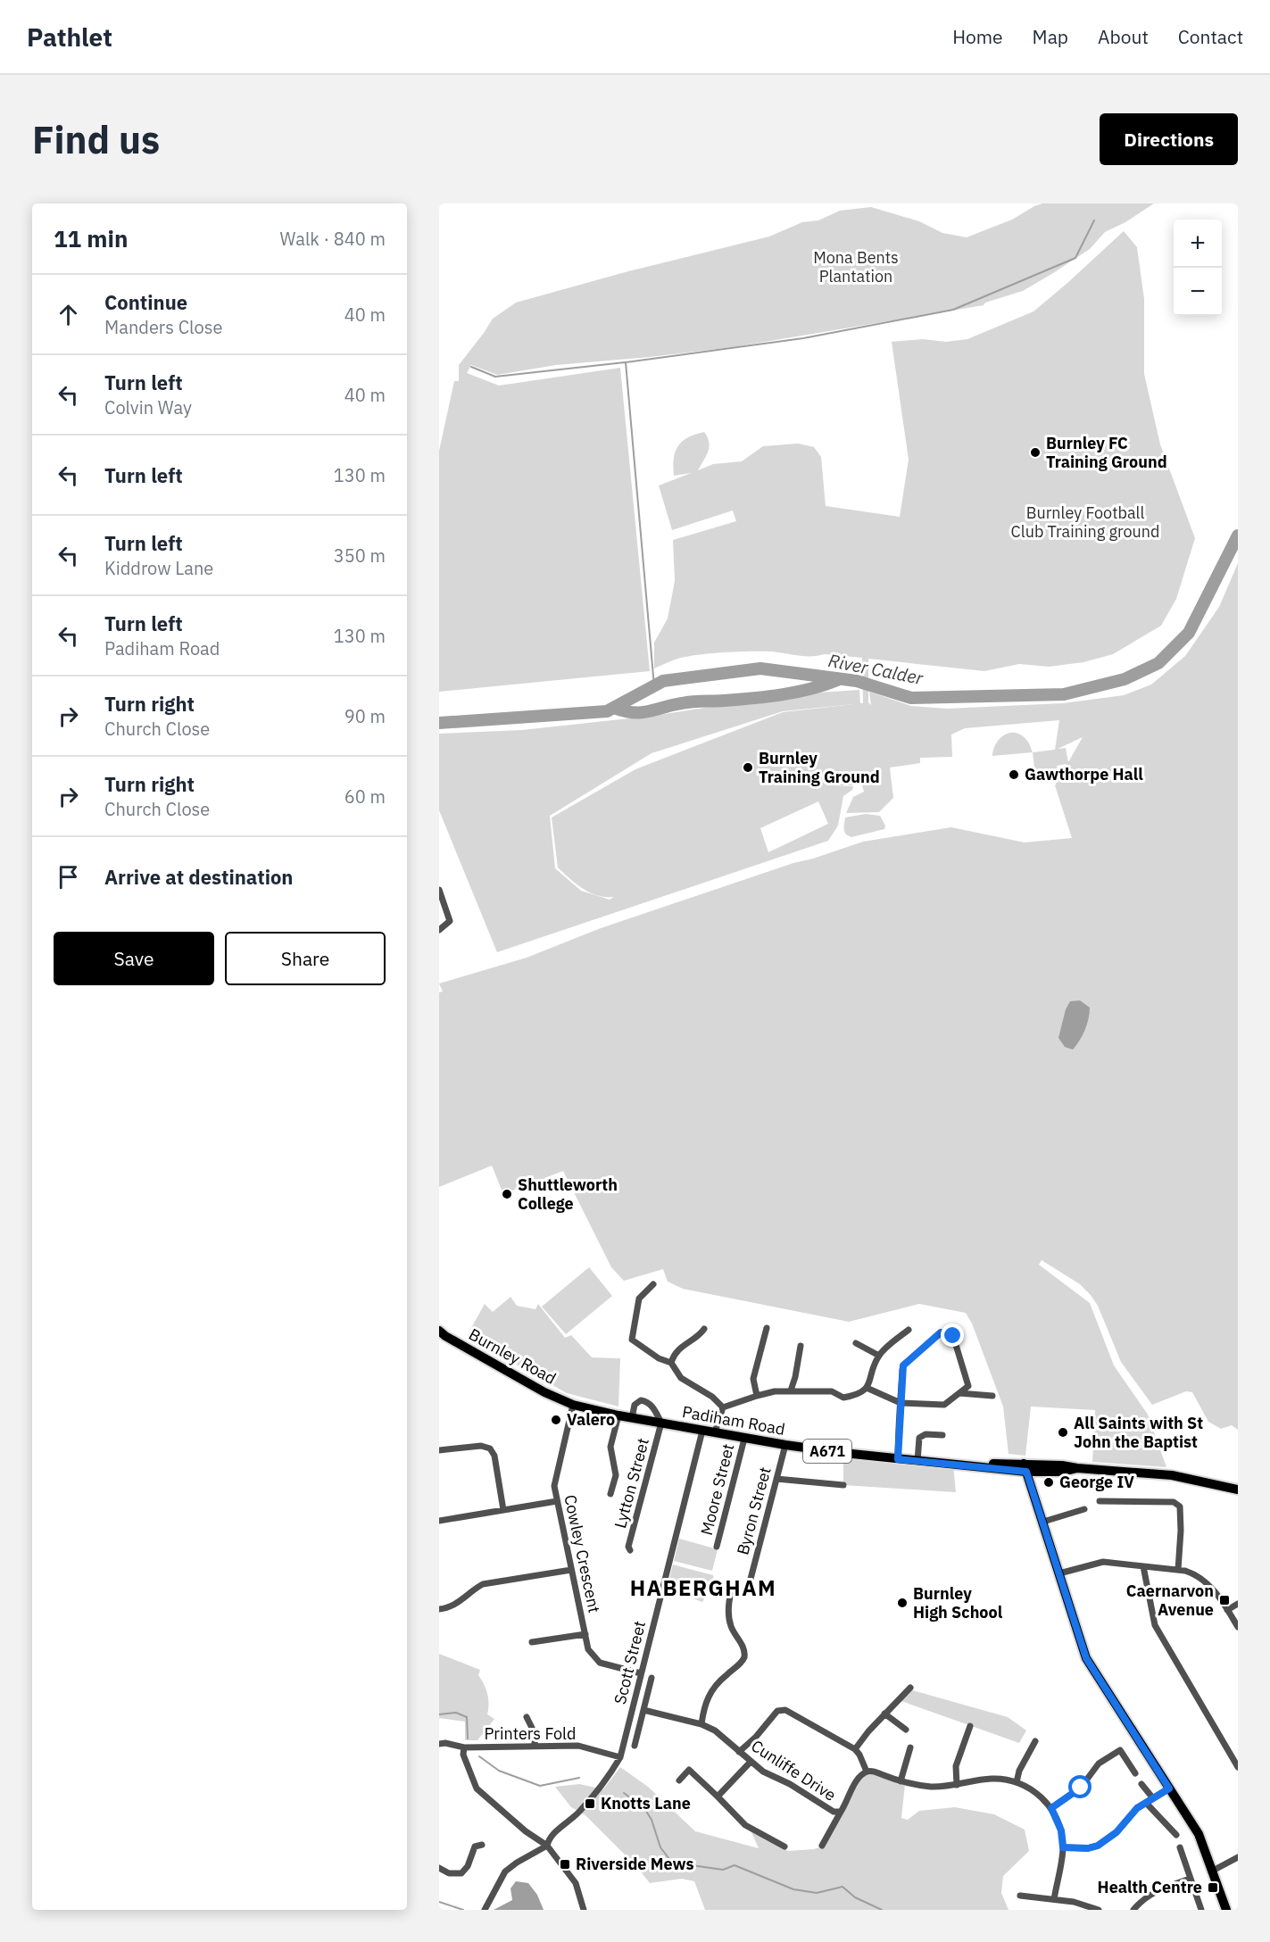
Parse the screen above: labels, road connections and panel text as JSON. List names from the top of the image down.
{
  "streets": {
    "main road": ["Burnley Road", "Padiham Road", "A671"],
    "street": [
      "Lytton Street",
      "Moore Street",
      "Byron Street",
      "Cowley Crescent",
      "Scott Street",
      "Printers Fold",
      "Cunliffe Drive"
    ]
  },
  "crossings": [
    ["Burnley Road", "Padiham Road"],
    ["Burnley Road", "Cowley Crescent"],
    ["Padiham Road", "Lytton Street"],
    ["Padiham Road", "Moore Street"],
    ["Padiham Road", "Byron Street"],
    ["Padiham Road", "Cowley Crescent"],
    ["Padiham Road", "Scott Street"],
    ["Cowley Crescent", "Scott Street"],
    ["Scott Street", "Printers Fold"]
  ],
  "districts": ["HABERGHAM"],
  "water": ["River Calder"],
  "parks": ["Mona Bents Plantation", "Burnley Football Club Training ground"],
  "places": {
    "other": [
      "Burnley FC Training Ground",
      "Burnley Training Ground",
      "Gawthorpe Hall",
      "Shuttleworth College",
      "Valero",
      "All Saints with St John the Baptist",
      "George IV",
      "Burnley High School"
    ],
    "transit": [
      "Caernarvon Avenue",
      "Knotts Lane",
      "Riverside Mews",
      "Health Centre"
    ]
  },
  "page": {
    "header": "Pathlet",
    "nav": [
      "Home",
      "Map",
      "About",
      "Contact"
    ],
    "buttons": [
      "Directions",
      ["Save", "Share"]
    ],
    "title": "Find us",
    "heading": ["11 min", "Walk · 840 m"],
    "map_buttons": ["+", "−"],
    "list": [
      ["Continue", "Manders Close", "40 m"],
      ["Turn left", "Colvin Way", "40 m"],
      ["Turn left", "130 m"],
      ["Turn left", "Kiddrow Lane", "350 m"],
      ["Turn left", "Padiham Road", "130 m"],
      ["Turn right", "Church Close", "90 m"],
      ["Turn right", "Church Close", "60 m"],
      "Arrive at destination"
    ]
  }
}
